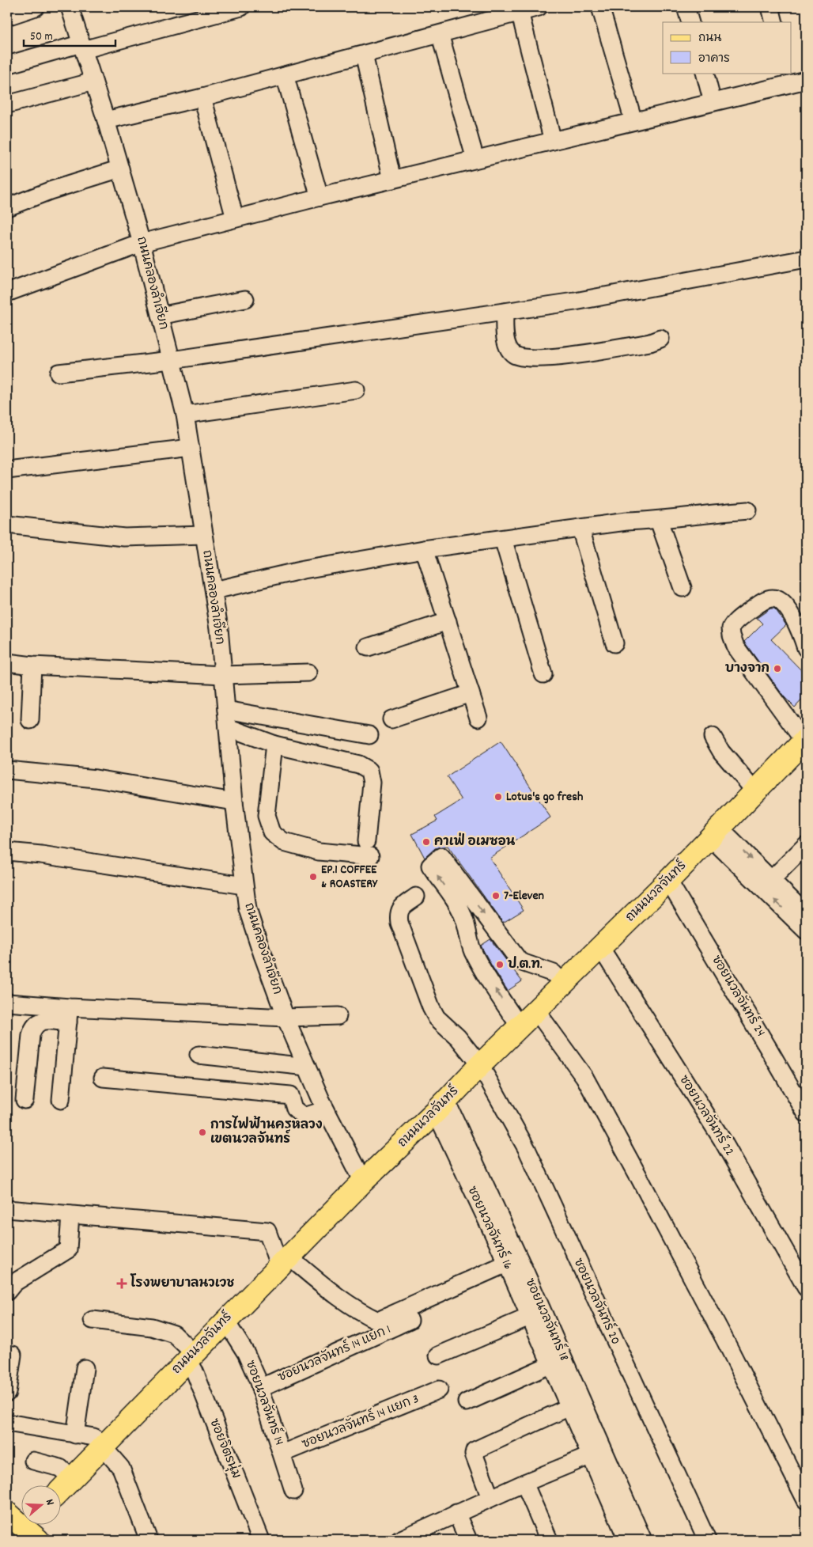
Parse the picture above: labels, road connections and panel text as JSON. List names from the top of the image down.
{
  "streets": {
    "main road": ["ถนนนวลจันทร์"],
    "street": [
      "ถนนคลองลำเจียก",
      "ซอยนวลจันทร์ 24",
      "ซอยนวลจันทร์ 22",
      "ซอยนวลจันทร์ 16",
      "ซอยนวลจันทร์ 20",
      "ซอยนวลจันทร์ 18",
      "ซอยนวลจันทร์ 14 แยก 1",
      "ซอยนวลจันทร์ 14",
      "ซอยนวลจันทร์ 14 แยก 3",
      "ซอยจิตรนุ่ม"
    ]
  },
  "crossings": [
    ["ถนนคลองลำเจียก", "ถนนนวลจันทร์"],
    ["ถนนนวลจันทร์", "ซอยนวลจันทร์ 24"],
    ["ถนนนวลจันทร์", "ซอยนวลจันทร์ 22"],
    ["ถนนนวลจันทร์", "ซอยนวลจันทร์ 16"],
    ["ถนนนวลจันทร์", "ซอยนวลจันทร์ 20"],
    ["ถนนนวลจันทร์", "ซอยนวลจันทร์ 18"],
    ["ถนนนวลจันทร์", "ซอยนวลจันทร์ 14"],
    ["ถนนนวลจันทร์", "ซอยจิตรนุ่ม"],
    ["ซอยนวลจันทร์ 16", "ซอยนวลจันทร์ 18"],
    ["ซอยนวลจันทร์ 14 แยก 1", "ซอยนวลจันทร์ 14"],
    ["ซอยนวลจันทร์ 14", "ซอยนวลจันทร์ 14 แยก 3"]
  ],
  "places": {
    "other": [
      "บางจาก",
      "Lotus's go fresh",
      "คาเฟ่ อเมซอน",
      "EP.1 COFFEE & ROASTERY",
      "7-Eleven",
      "ป.ต.ท.",
      "การไฟฟ้านครหลวง เขตนวลจันทร์"
    ],
    "health": ["โรงพยาบาลนวเวช"]
  },
  "legend": ["ถนน", "อาคาร"],
  "scale_bar": "50 m",
  "north": "right"
}
